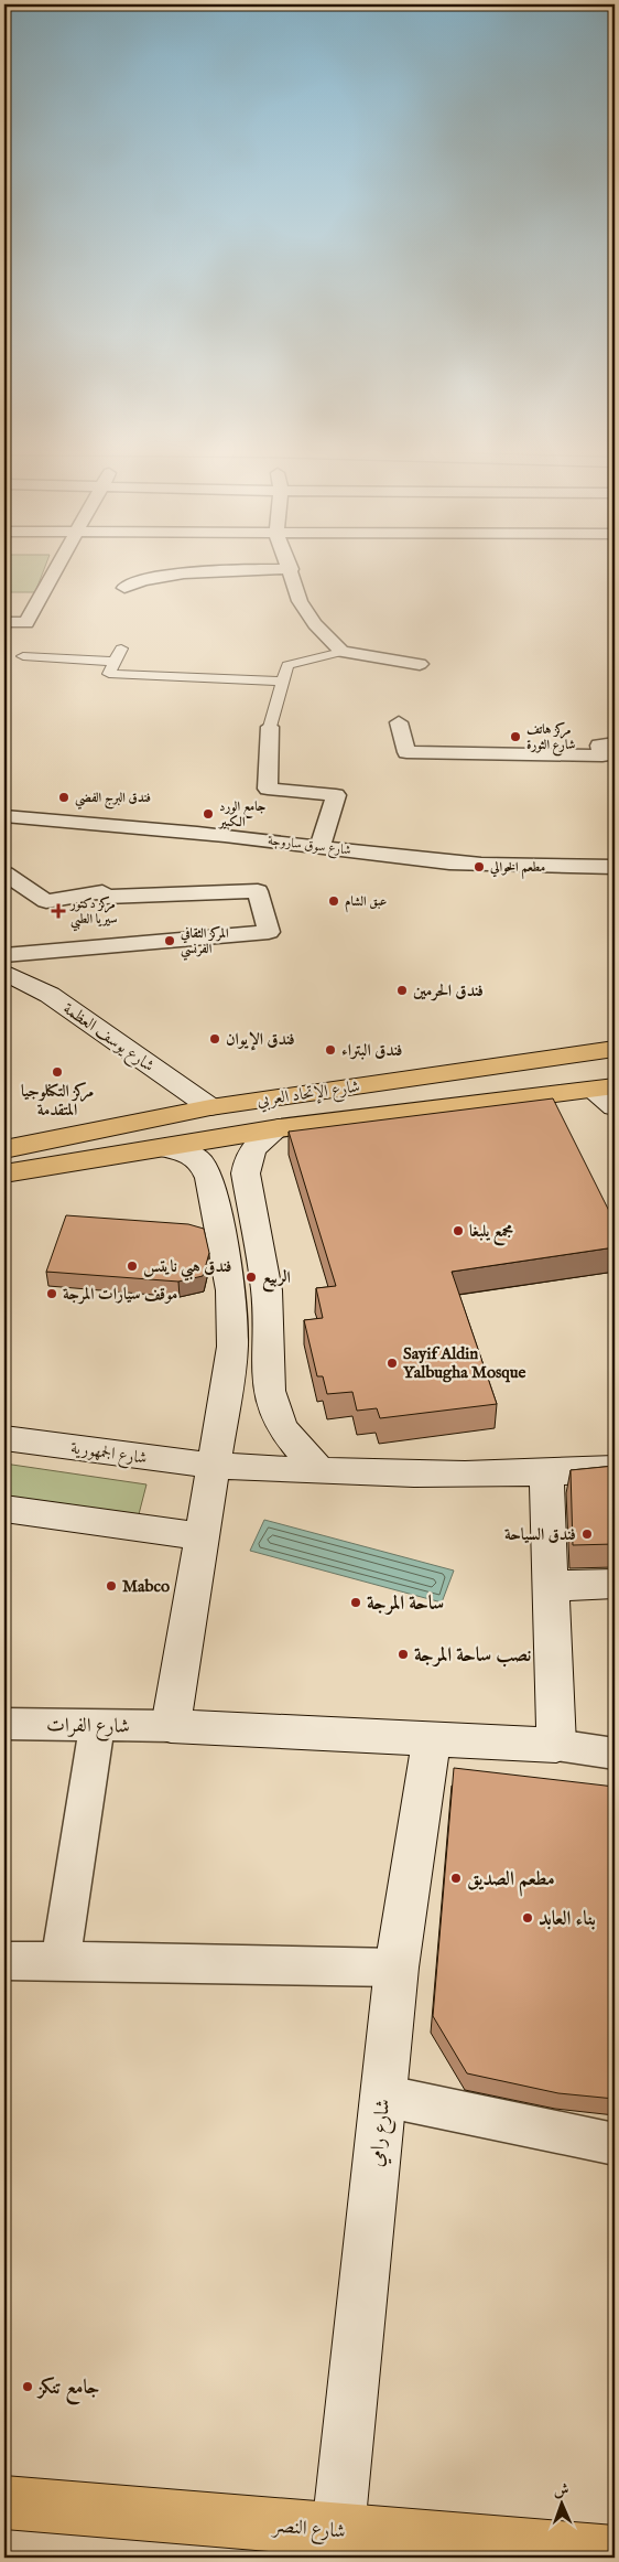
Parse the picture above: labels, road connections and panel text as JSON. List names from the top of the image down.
{
  "streets": {
    "highway": ["شارع الإتحاد العربي", "شارع النصر"],
    "main road": ["شارع يوسف العظمة", "شارع الجمهورية", "شارع رامي"],
    "street": ["شارع سوق ساروجة", "شارع الفرات"]
  },
  "crossings": [
    ["شارع يوسف العظمة", "شارع الإتحاد العربي"],
    ["شارع رامي", "شارع النصر"]
  ],
  "places": {
    "other": [
      "مركز هاتف شارع الثورة",
      "فندق البرج الفضي",
      "جامع الورد الكبير",
      "مطعم الخوالي",
      "عبق الشام",
      "المركز الثقافي الفرنسي",
      "فندق الحرمين",
      "فندق الإيوان",
      "فندق البتراء",
      "مركز التكنلوجيا المتقدمة",
      "مجمع يلبغا",
      "فندق هبي نايتس",
      "الربيع",
      "موقف سيارات المرجة",
      "Sayif Aldin Yalbugha Mosque",
      "فندق السياحة",
      "Mabco",
      "ساحة المرجة",
      "نصب ساحة المرجة",
      "مطعم الصديق",
      "بناء العابد",
      "جامع تنكز"
    ],
    "health": ["مركز دكتور سيريا الطبي"]
  },
  "north": "top"
}
